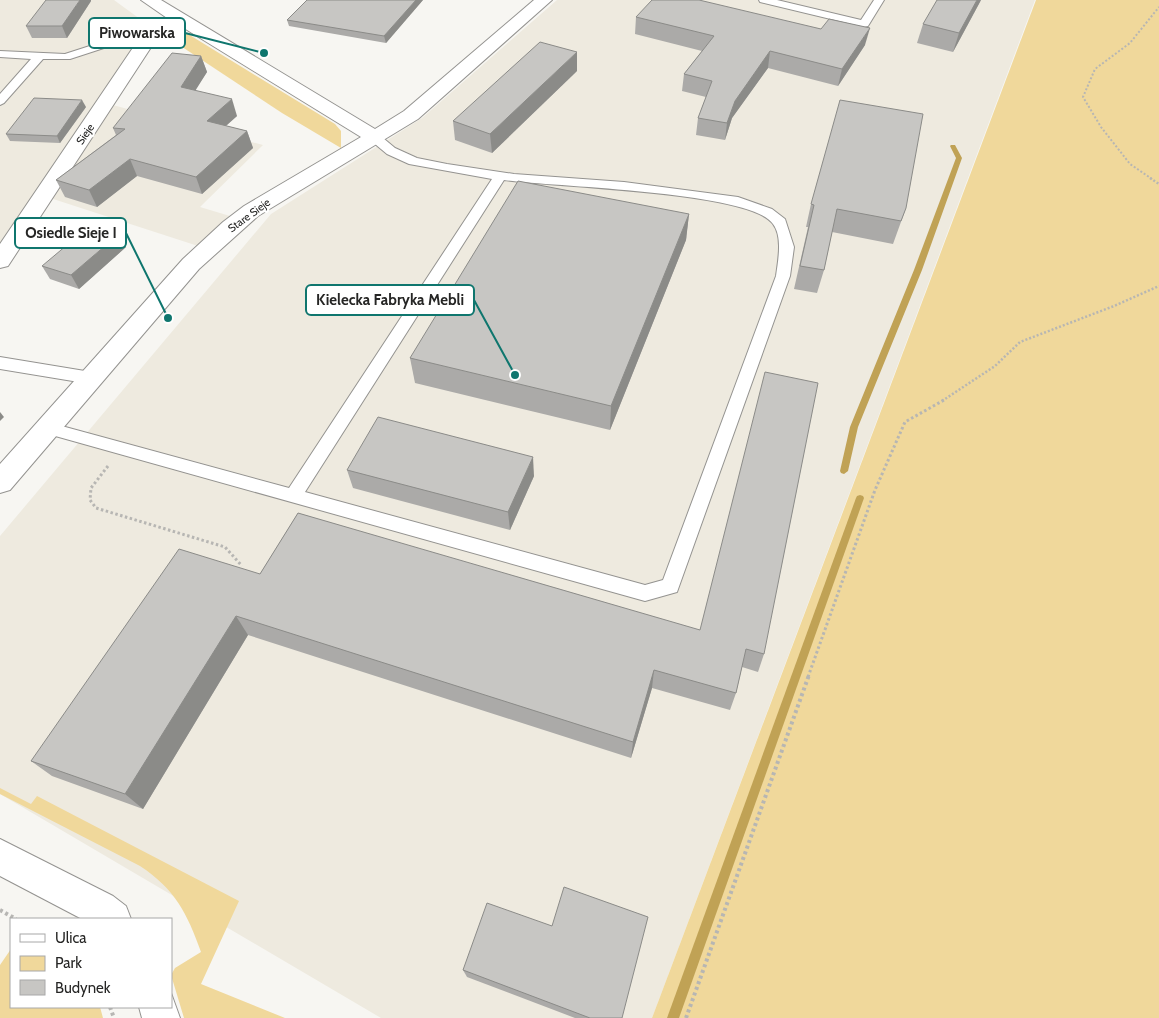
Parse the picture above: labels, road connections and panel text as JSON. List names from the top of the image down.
{
  "streets": {
    "street": ["Sieje", "Stare Sieje"]
  },
  "places": ["Piwowarska", "Osiedle Sieje I", "Kielecka Fabryka Mebli"],
  "legend": ["Ulica", "Park", "Budynek"]
}
